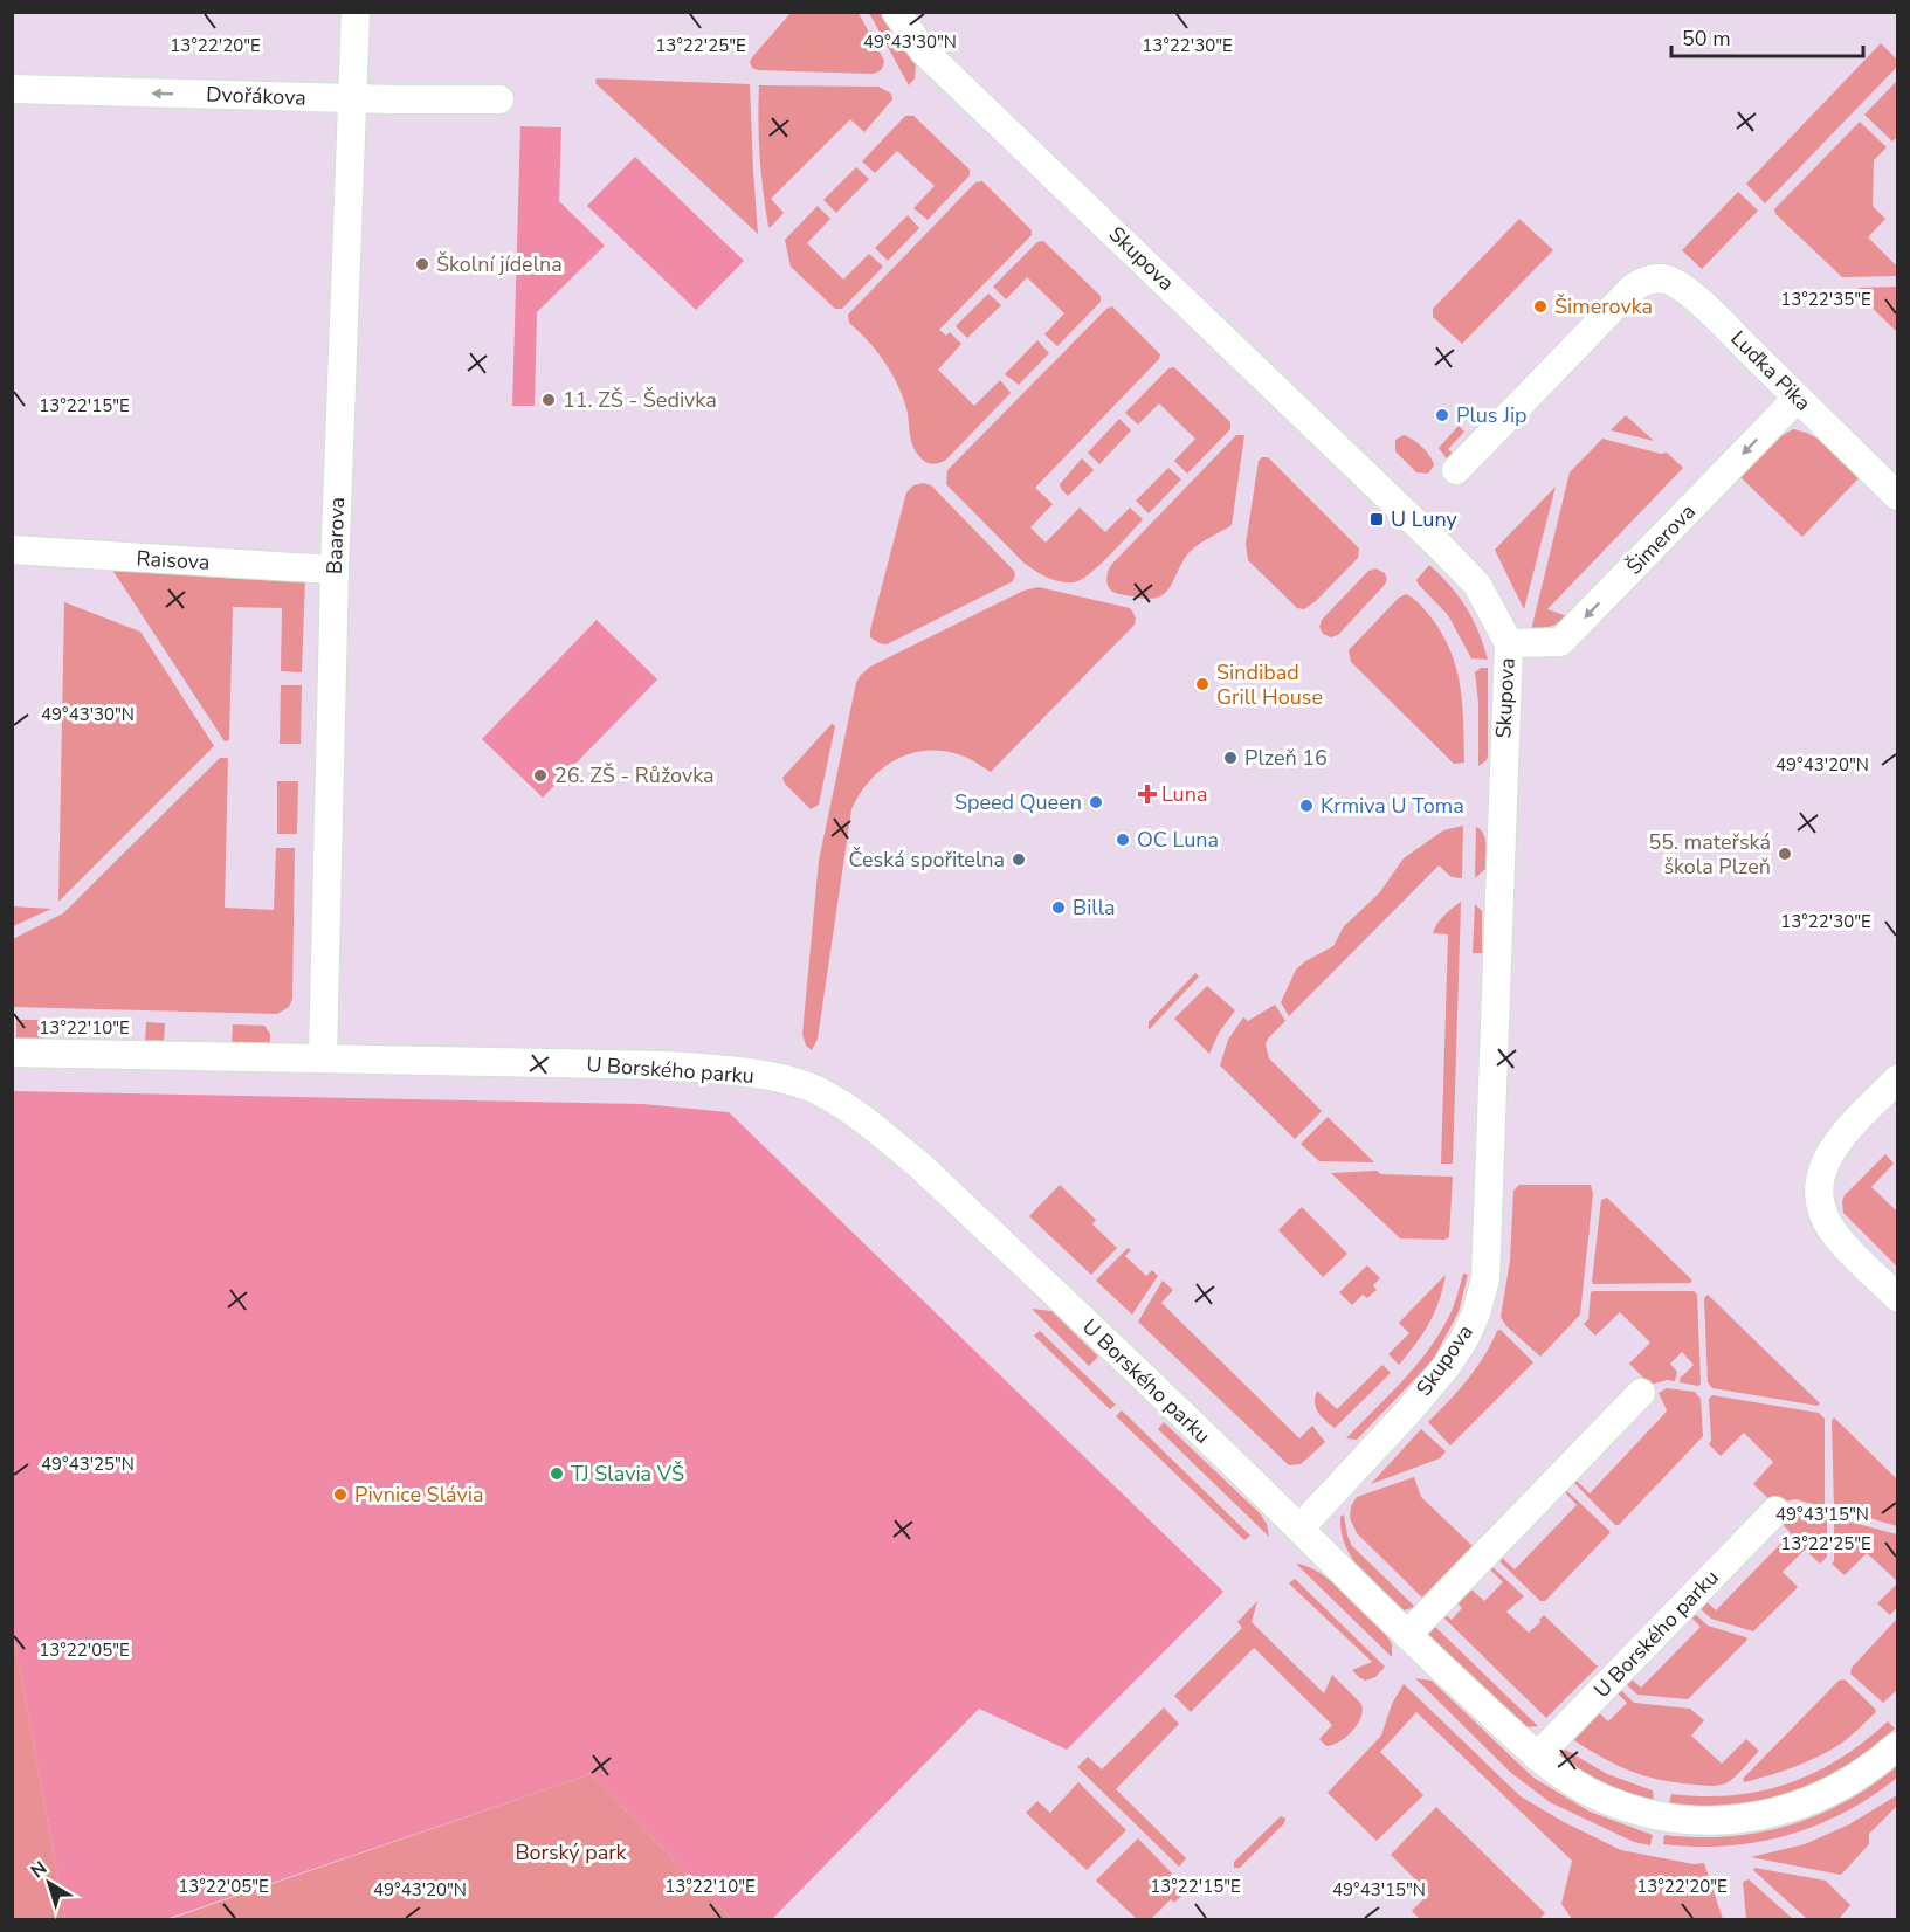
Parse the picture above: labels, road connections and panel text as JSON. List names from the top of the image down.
{
  "streets": {
    "street": [
      "Dvořákova",
      "Skupova",
      "Luďka Pika",
      "Baarova",
      "Šimerova",
      "Raisova",
      "U Borského parku"
    ]
  },
  "crossings": [
    ["Dvořákova", "Baarova"],
    ["Skupova", "Šimerova"],
    ["Skupova", "U Borského parku"],
    ["Luďka Pika", "Šimerova"],
    ["Baarova", "Raisova"],
    ["Baarova", "U Borského parku"]
  ],
  "one_way": ["Dvořákova", "Šimerova"],
  "parks": ["Borský park"],
  "places": {
    "other": [
      "Školní jídelna",
      "Šimerovka",
      "11. ZŠ - Šedivka",
      "Plus Jip",
      "Sindibad Grill House",
      "Plzeň 16",
      "26. ZŠ - Růžovka",
      "Speed Queen",
      "Krmiva U Toma",
      "OC Luna",
      "55. mateřská škola Plzeň",
      "Česká spořitelna",
      "Billa",
      "TJ Slavia VŠ",
      "Pivnice Slávia"
    ],
    "transit": ["U Luny"],
    "health": ["Luna"]
  },
  "scale_bar": "50 m",
  "north": "top left",
  "coordinates": [
    "49°43'30\"N",
    "13°22'20\"E",
    "13°22'25\"E",
    "13°22'30\"E",
    "13°22'35\"E",
    "13°22'15\"E",
    "49°43'20\"N",
    "13°22'10\"E",
    "49°43'25\"N",
    "49°43'15\"N",
    "13°22'05\"E"
  ]
}
